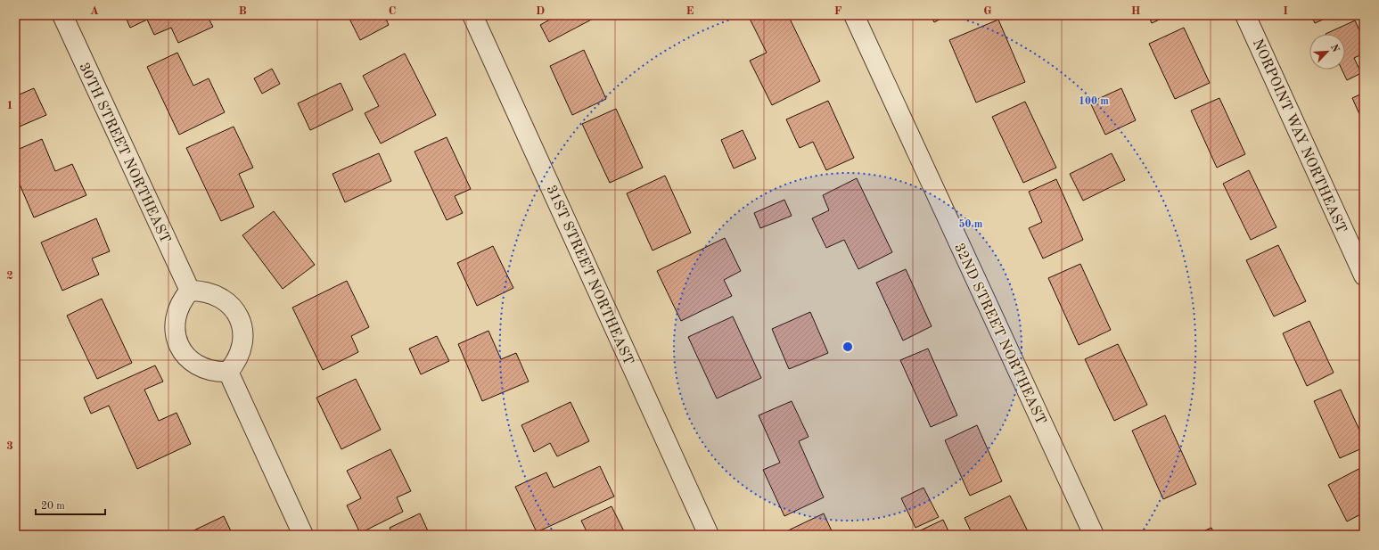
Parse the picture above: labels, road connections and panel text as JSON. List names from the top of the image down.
{
  "streets": {
    "street": [
      "NORPOINT WAY NORTHEAST",
      "30TH STREET NORTHEAST",
      "31ST STREET NORTHEAST",
      "32ND STREET NORTHEAST"
    ]
  },
  "scale_bar": "20 m",
  "north": "top right",
  "grid": {
    "columns": [
      "A",
      "B",
      "C",
      "D",
      "E",
      "F",
      "G",
      "H",
      "I"
    ],
    "rows": ["1", "2", "3"]
  },
  "rings": ["100 m", "50 m"]
}
